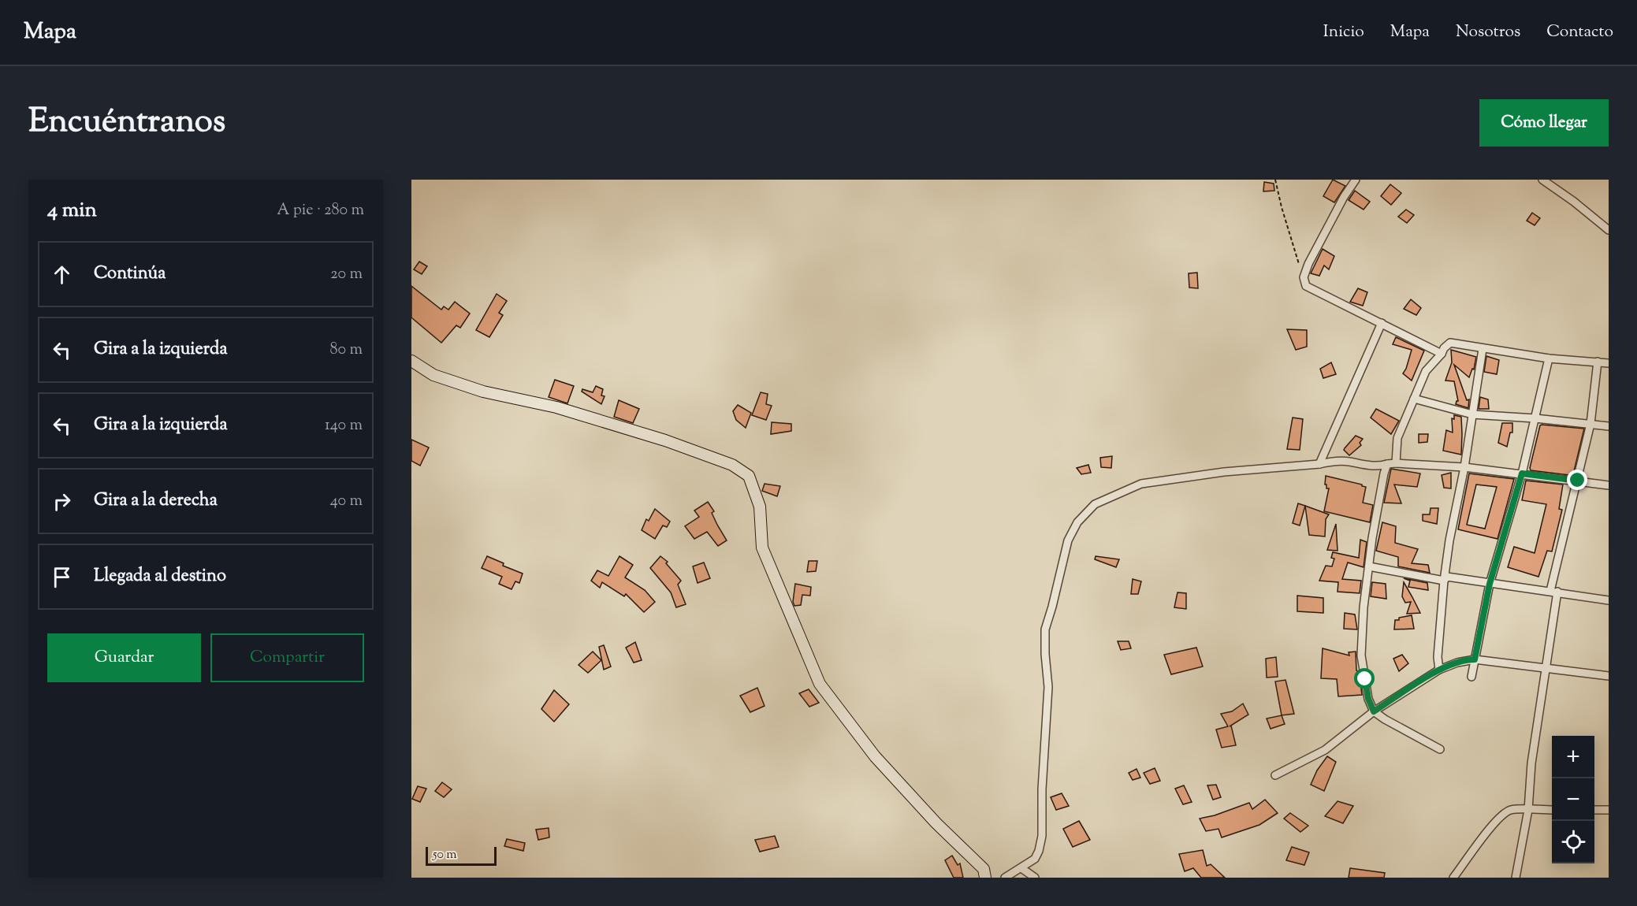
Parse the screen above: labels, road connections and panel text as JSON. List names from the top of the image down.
{
  "scale_bar": "50 m",
  "page": {
    "header": "Mapa",
    "nav": [
      "Inicio",
      "Mapa",
      "Nosotros",
      "Contacto"
    ],
    "title": "Encuéntranos",
    "buttons": [
      "Cómo llegar",
      ["Guardar", "Compartir"]
    ],
    "heading": ["4 min", "A pie · 280 m"],
    "list": [
      ["Continúa", "20 m"],
      ["Gira a la izquierda", "80 m"],
      ["Gira a la izquierda", "140 m"],
      ["Gira a la derecha", "40 m"],
      "Llegada al destino"
    ],
    "map_buttons": ["+", "−"],
    "scale": "50 m"
  }
}
